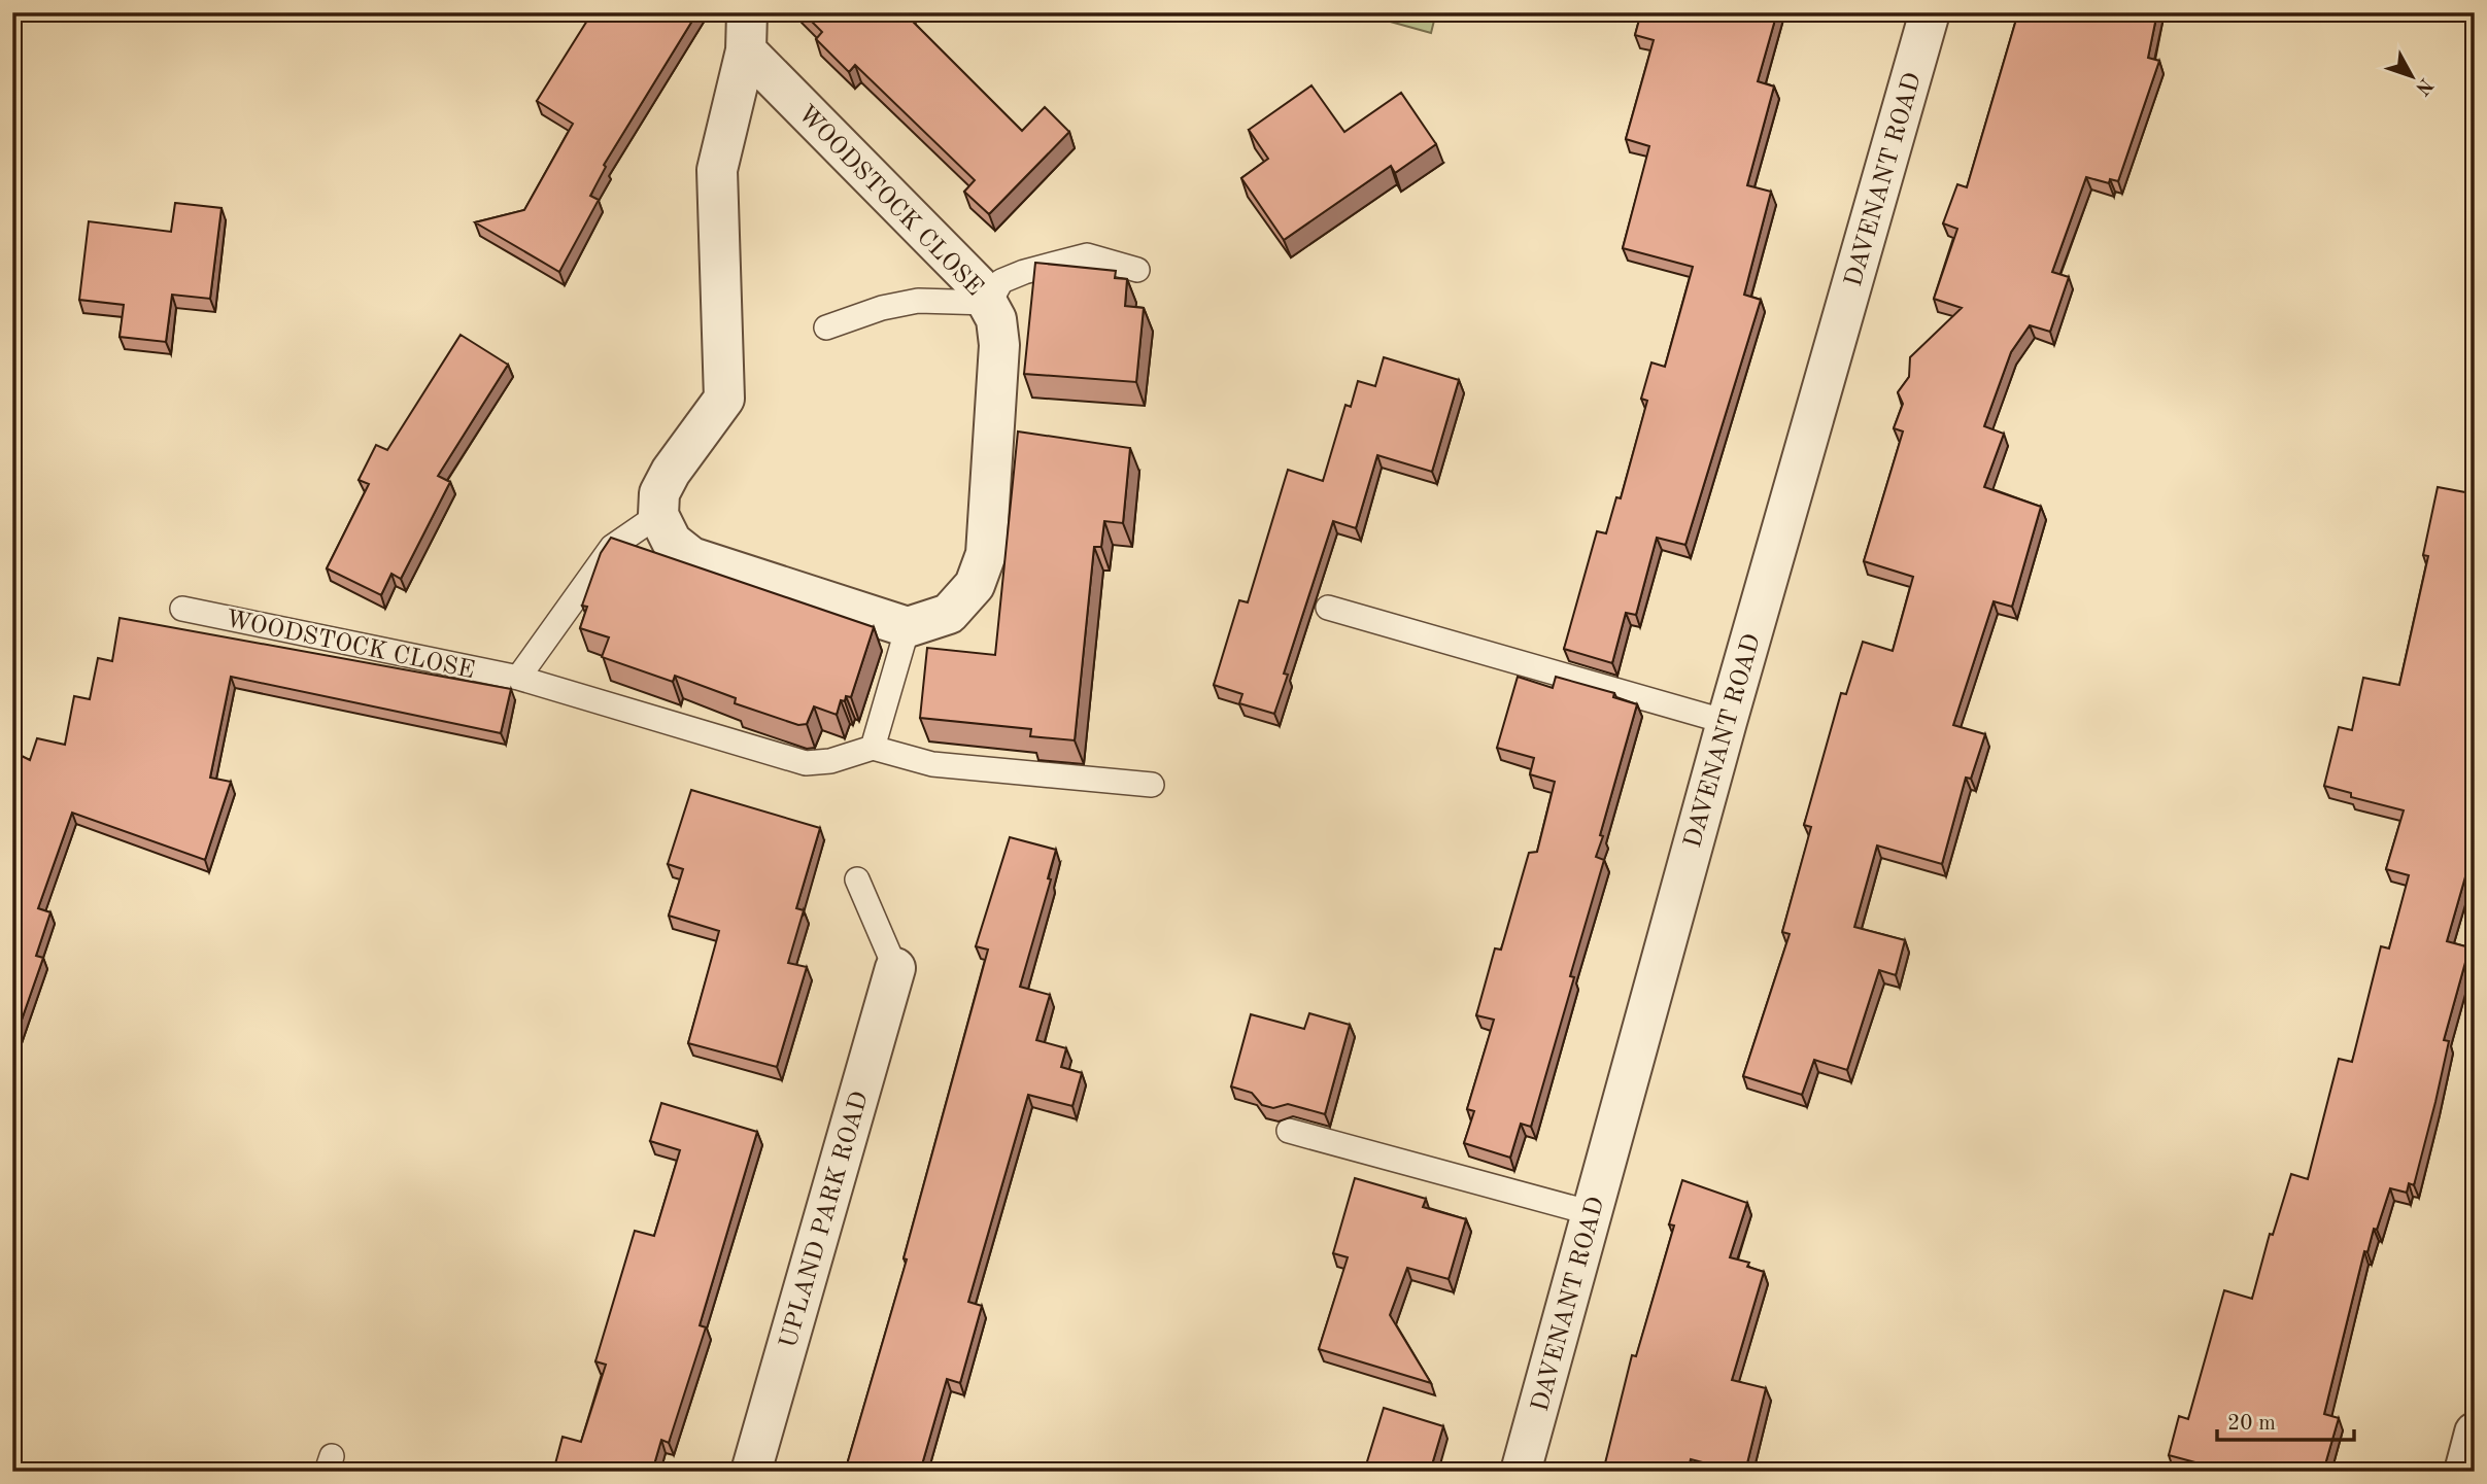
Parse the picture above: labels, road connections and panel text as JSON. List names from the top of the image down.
{
  "streets": {
    "street": ["DAVENANT ROAD", "WOODSTOCK CLOSE", "UPLAND PARK ROAD"]
  },
  "scale_bar": "20 m",
  "north": "bottom right"
}
